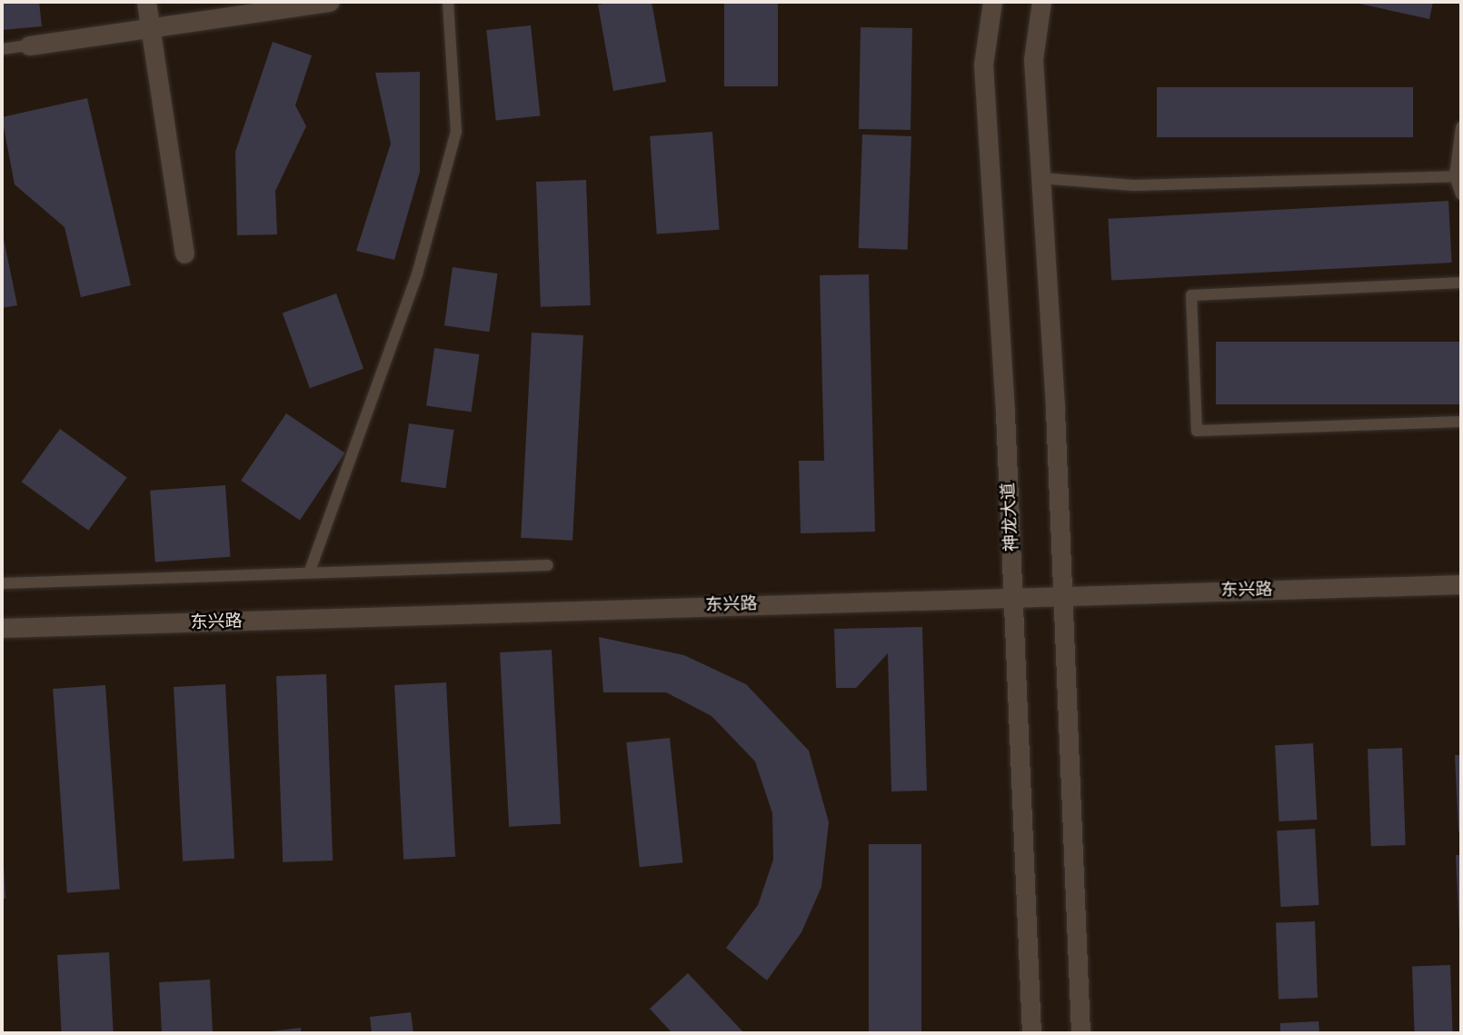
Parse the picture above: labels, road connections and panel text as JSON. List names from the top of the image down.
{
  "streets": {
    "main road": ["神龙大道", "东兴路"]
  },
  "crossings": [
    ["神龙大道", "东兴路"]
  ]
}
